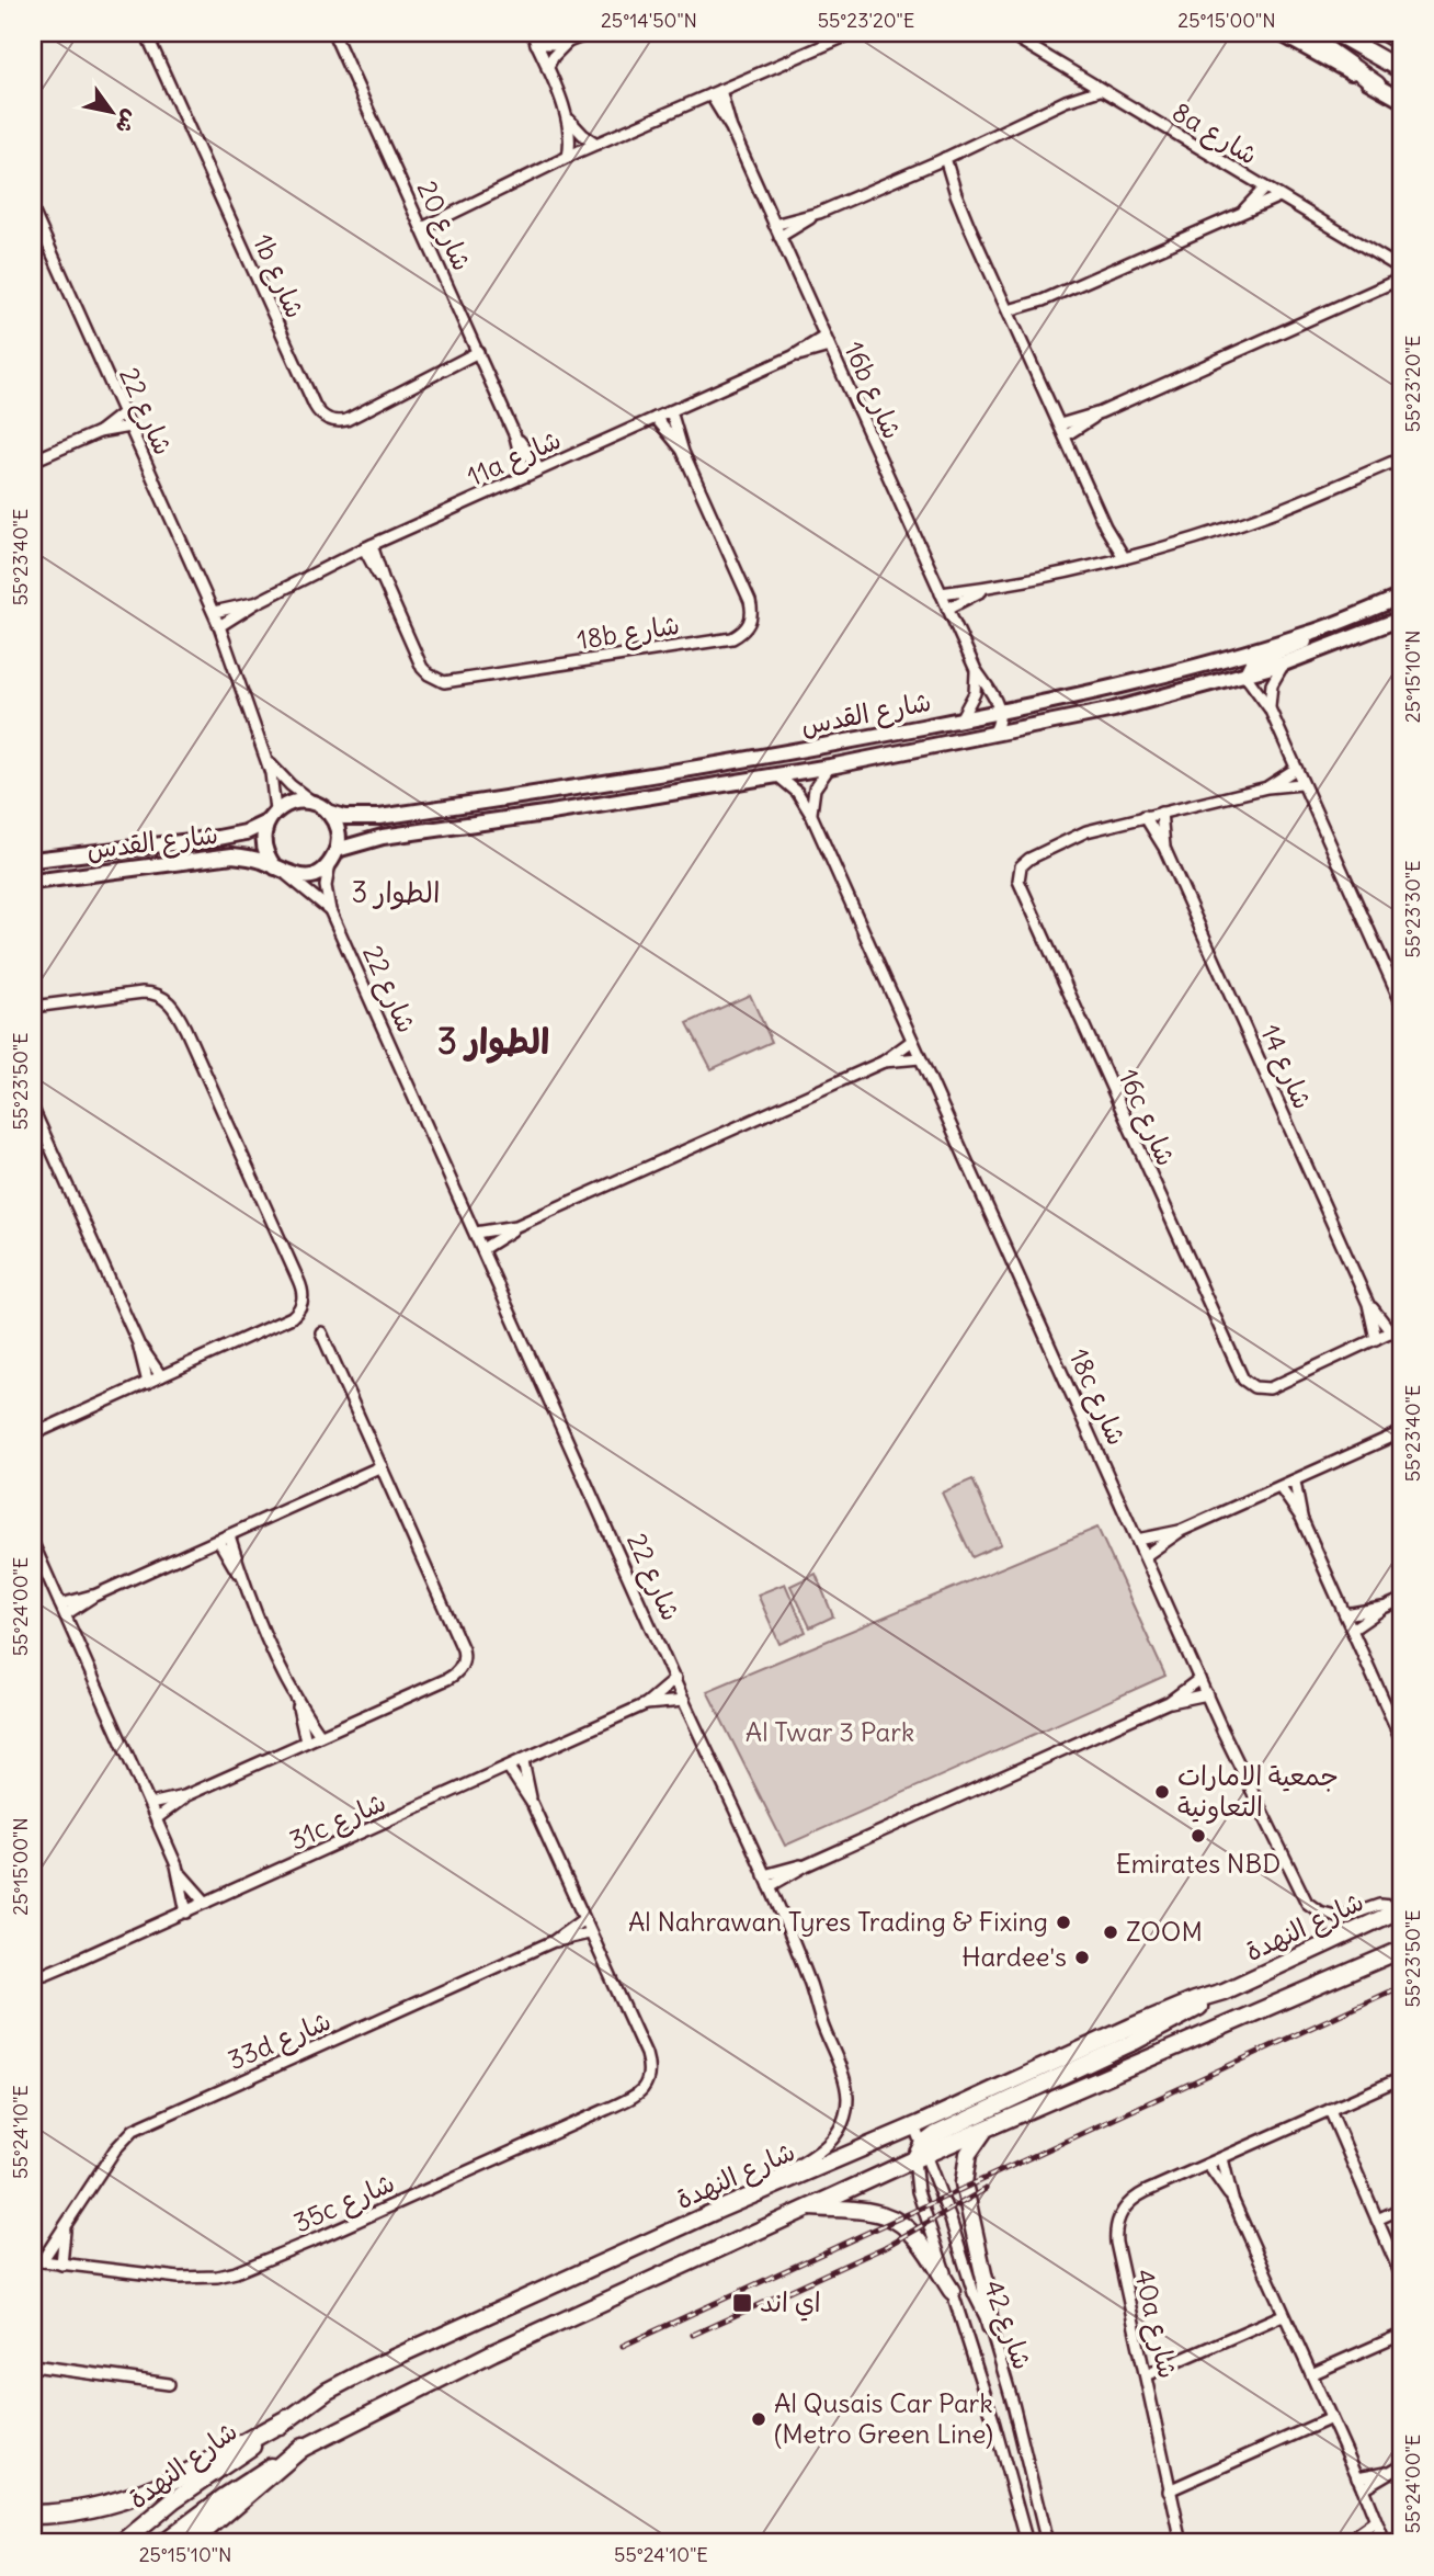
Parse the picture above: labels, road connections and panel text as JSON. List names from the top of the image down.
{
  "streets": {
    "main road": ["شارع القدس", "شارع النهدة"],
    "street": [
      "8a شارع",
      "شارع 20",
      "1b شارع",
      "16b شارع",
      "شارع 22",
      "11a شارع",
      "18b شارع",
      "شارع 14",
      "16c شارع",
      "18c شارع",
      "31c شارع",
      "33d شارع",
      "35c شارع",
      "40a شارع",
      "شارع 42"
    ]
  },
  "crossings": [
    ["شارع 20", "1b شارع"],
    ["شارع 20", "11a شارع"],
    ["16b شارع", "11a شارع"],
    ["16b شارع", "شارع القدس"],
    ["شارع 22", "11a شارع"],
    ["شارع 22", "شارع القدس"],
    ["شارع 22", "31c شارع"],
    ["شارع 22", "شارع النهدة"],
    ["11a شارع", "18b شارع"],
    ["شارع القدس", "18c شارع"],
    ["شارع 14", "16c شارع"],
    ["18c شارع", "شارع النهدة"],
    ["شارع النهدة", "شارع 42"],
    ["33d شارع", "35c شارع"]
  ],
  "districts": ["الطوار 3", "الطوار 3"],
  "parks": ["Al Twar 3 Park"],
  "places": {
    "other": [
      "جمعية الامارات التعاونية",
      "Emirates NBD",
      "Al Nahrawan Tyres Trading & Fixing",
      "ZOOM",
      "Hardee's",
      "Al Qusais Car Park (Metro Green Line)"
    ],
    "transit": ["اي اند"]
  },
  "north": "bottom right",
  "coordinates": [
    "25°14'50\"N",
    "55°23'20\"E",
    "25°15'00\"N",
    "55°23'40\"E",
    "25°15'10\"N",
    "55°23'30\"E",
    "55°23'50\"E",
    "55°24'00\"E",
    "55°24'10\"E"
  ]
}
